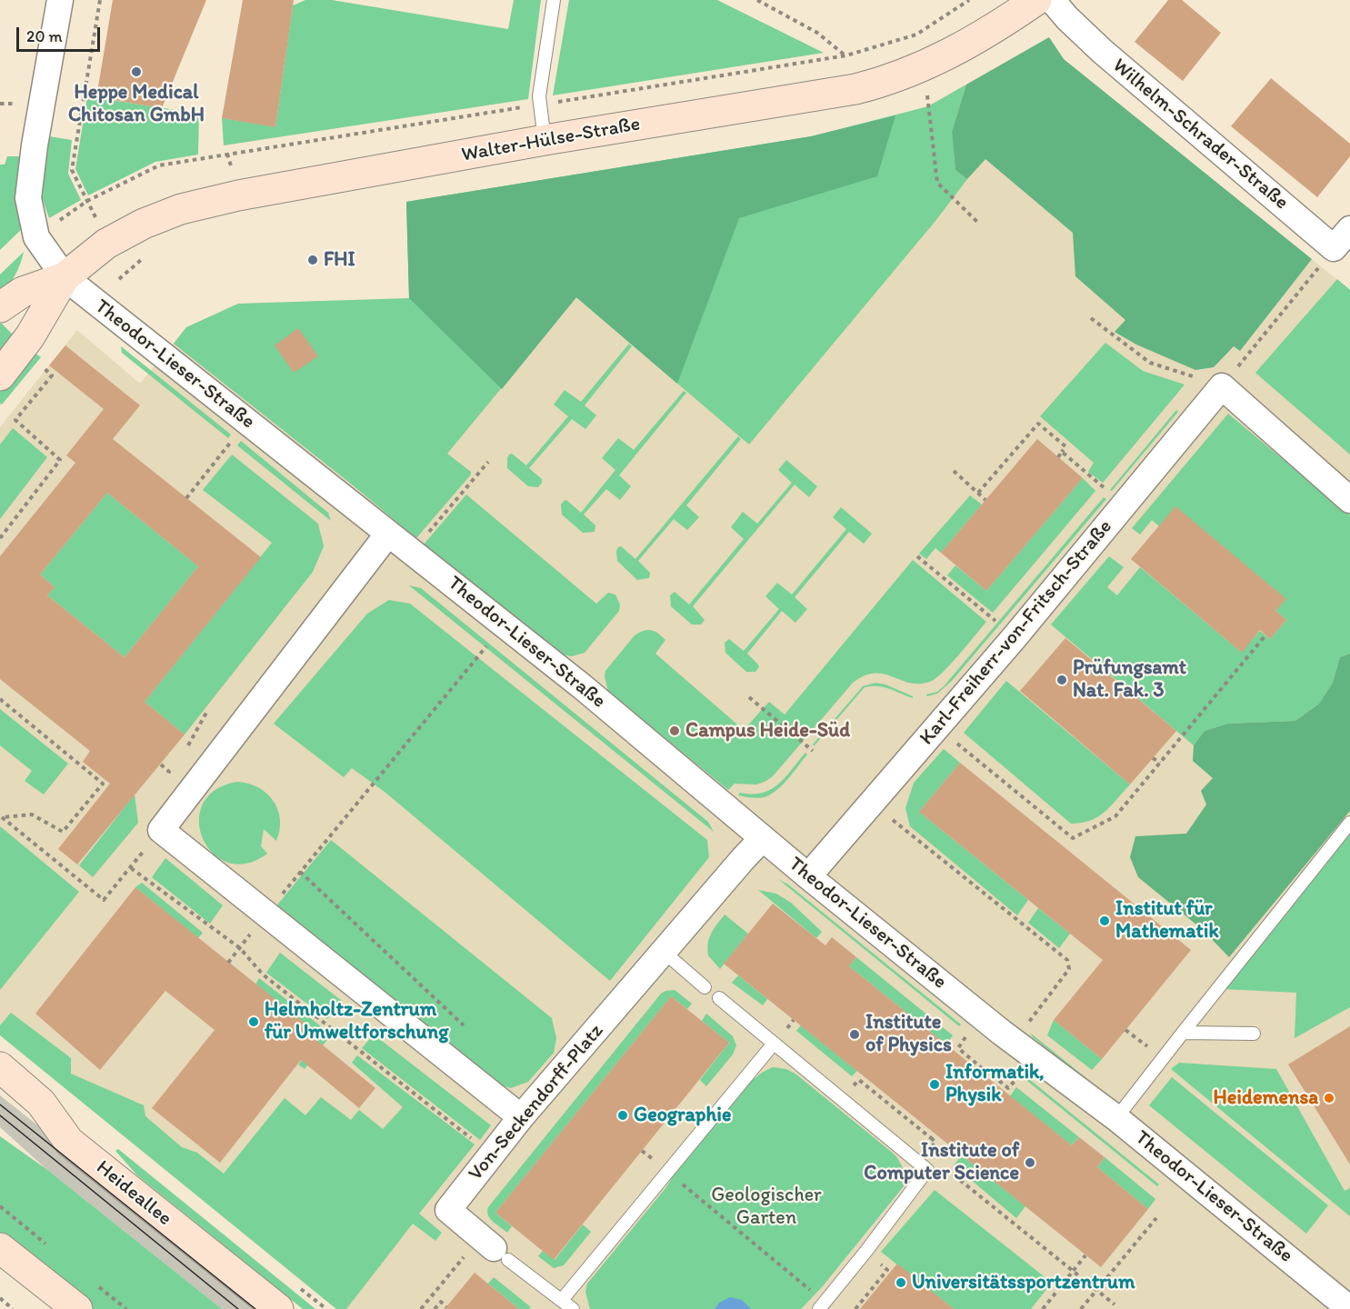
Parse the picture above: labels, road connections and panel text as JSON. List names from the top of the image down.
{
  "streets": {
    "street": [
      "Wilhelm-Schrader-Straße",
      "Walter-Hülse-Straße",
      "Theodor-Lieser-Straße",
      "Karl-Freiherr-von-Fritsch-Straße",
      "Von-Seckendorff-Platz",
      "Heideallee"
    ]
  },
  "crossings": [
    ["Walter-Hülse-Straße", "Theodor-Lieser-Straße"],
    ["Theodor-Lieser-Straße", "Karl-Freiherr-von-Fritsch-Straße"],
    ["Theodor-Lieser-Straße", "Von-Seckendorff-Platz"]
  ],
  "parks": ["Geologischer Garten"],
  "places": [
    "Heppe Medical Chitosan GmbH",
    "FHI",
    "Prüfungsamt Nat. Fak. 3",
    "Campus Heide-Süd",
    "Institut für Mathematik",
    "Helmholtz-Zentrum für Umweltforschung",
    "Institute of Physics",
    "Informatik, Physik",
    "Heidemensa",
    "Geographie",
    "Institute of Computer Science",
    "Universitätssportzentrum"
  ],
  "scale_bar": "20 m"
}
